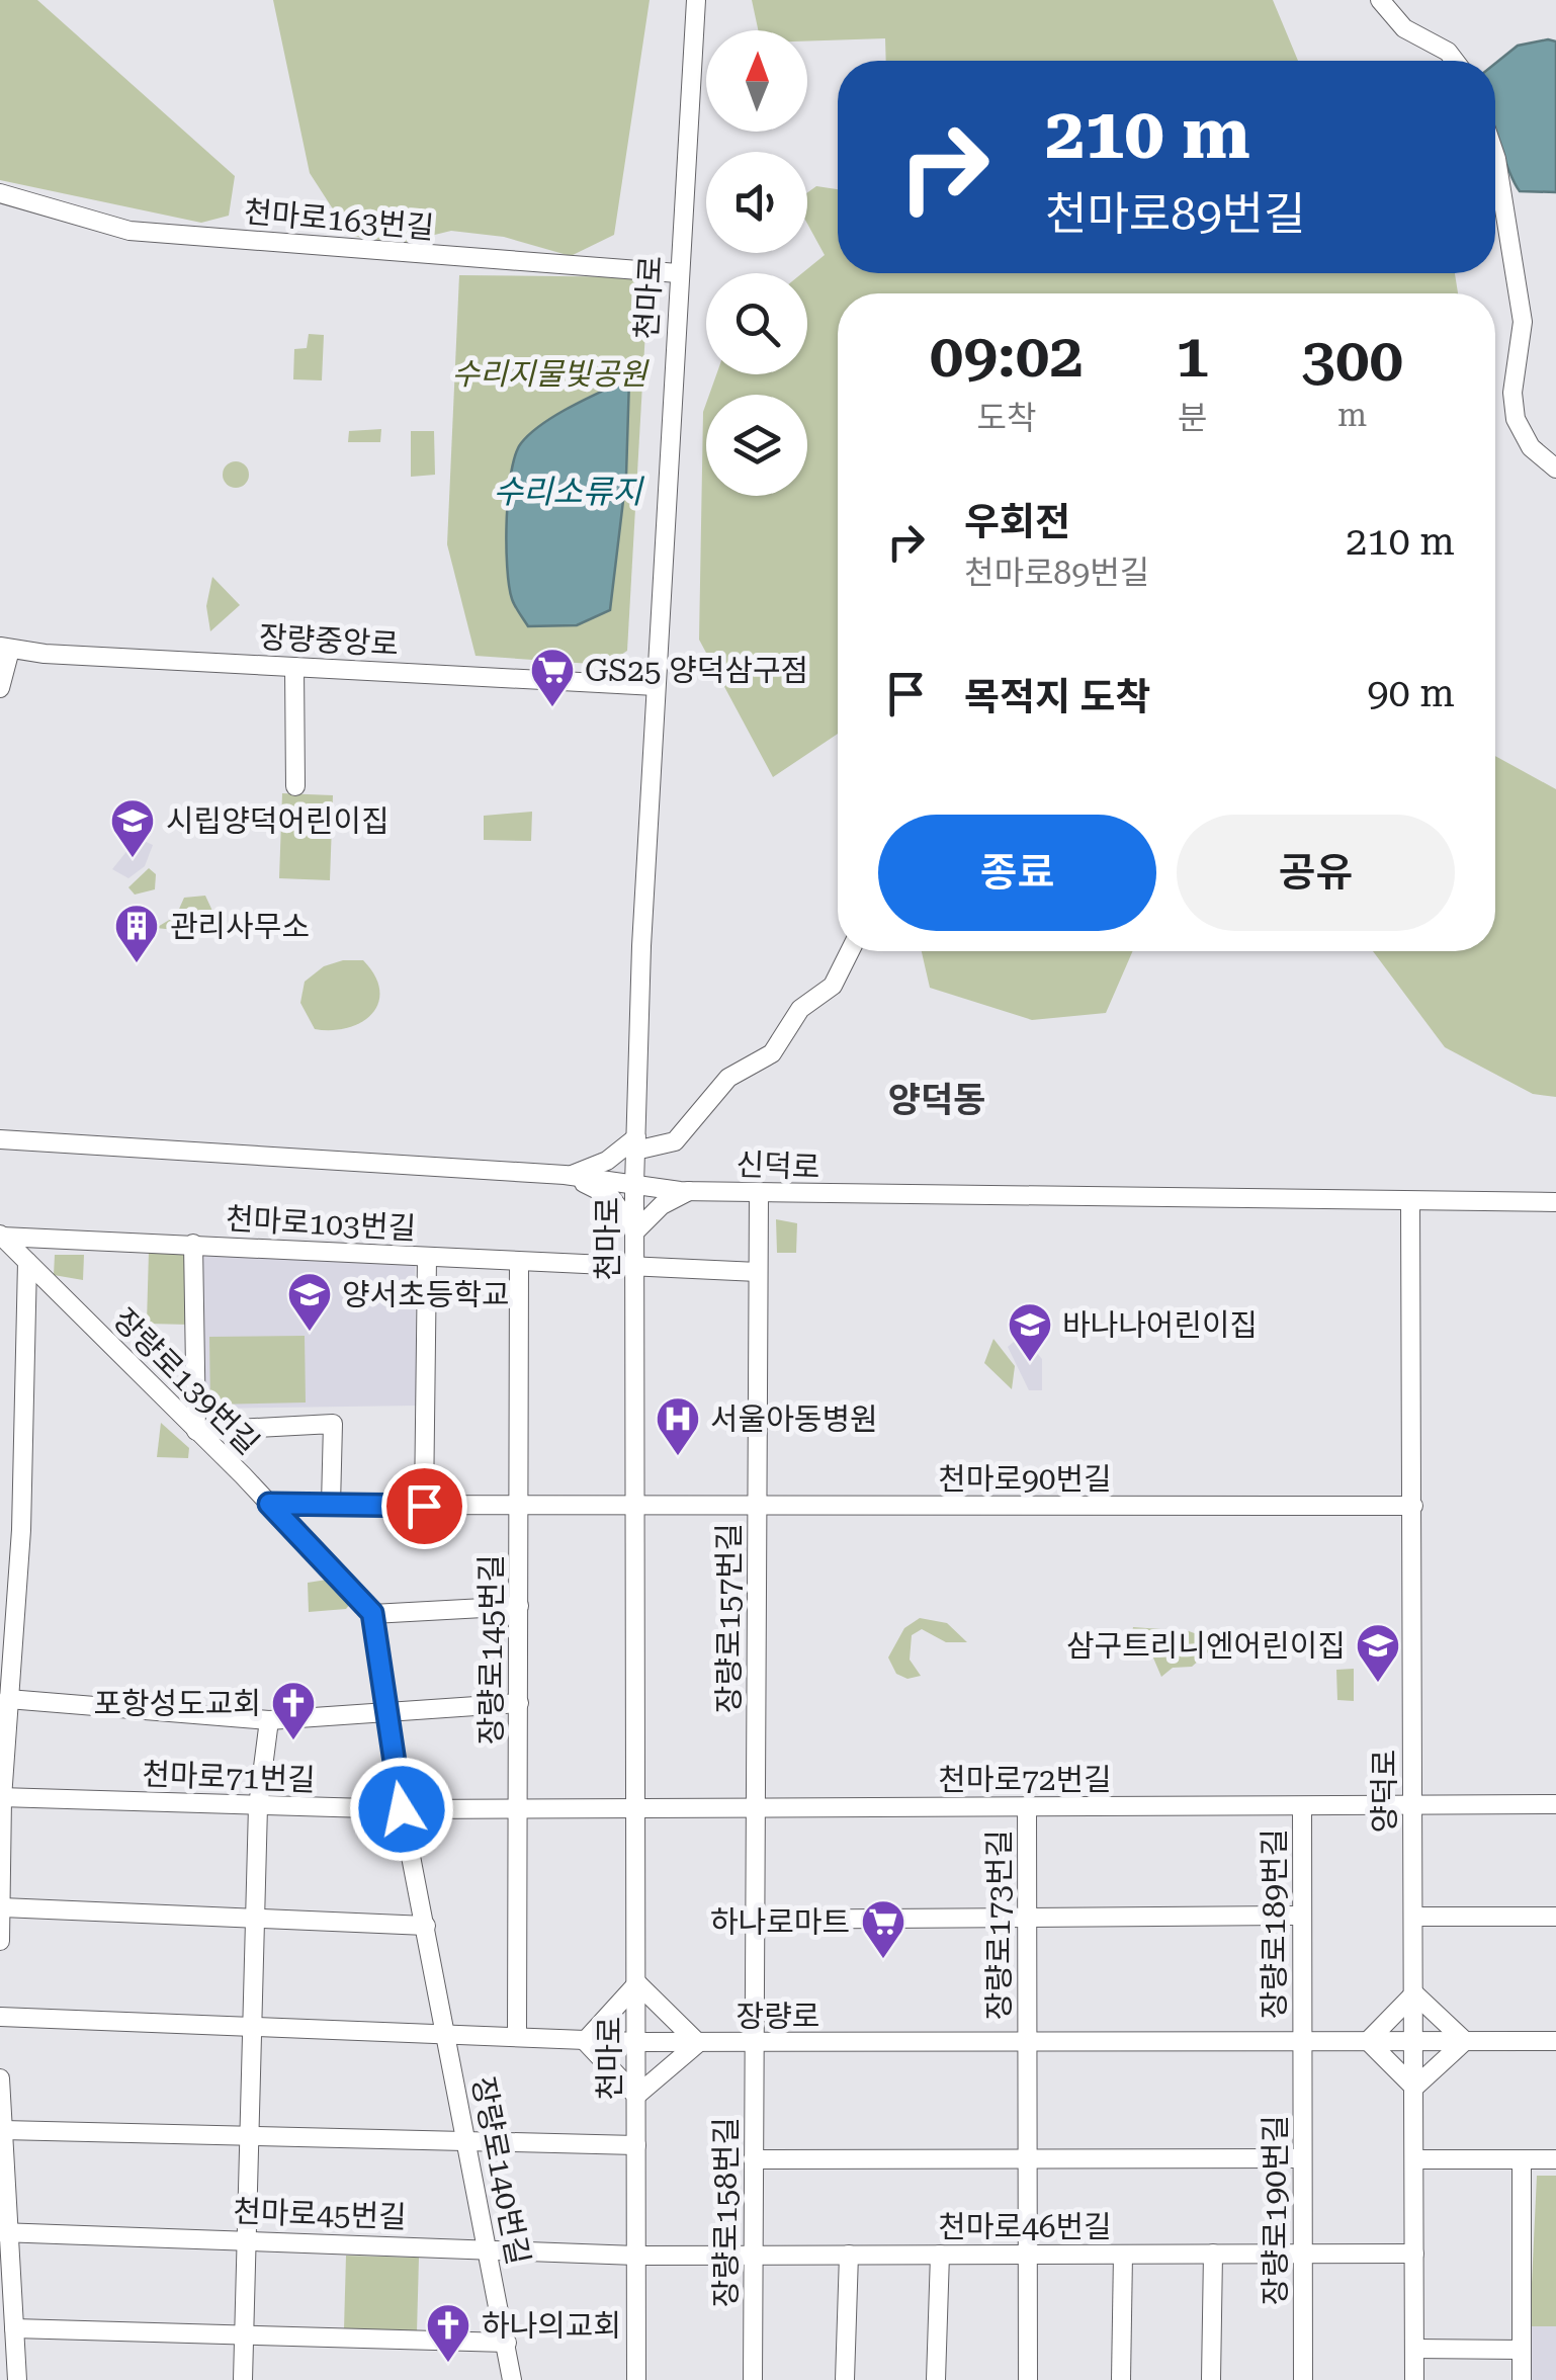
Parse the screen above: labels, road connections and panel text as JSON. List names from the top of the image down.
{
  "streets": {
    "street": [
      "천마로163번길",
      "천마로",
      "장량중앙로",
      "신덕로",
      "천마로103번길",
      "장량로139번길",
      "천마로90번길",
      "장량로157번길",
      "장량로145번길",
      "천마로71번길",
      "천마로72번길",
      "양덕로",
      "장량로189번길",
      "장량로173번길",
      "장량로",
      "장량로140번길",
      "장량로190번길",
      "장량로158번길",
      "천마로45번길",
      "천마로46번길"
    ]
  },
  "crossings": [
    ["천마로163번길", "천마로"],
    ["천마로", "장량중앙로"],
    ["천마로", "신덕로"],
    ["천마로", "천마로103번길"],
    ["천마로", "천마로90번길"],
    ["천마로", "천마로71번길"],
    ["천마로", "천마로72번길"],
    ["천마로", "장량로"],
    ["천마로", "천마로45번길"],
    ["천마로", "천마로46번길"],
    ["신덕로", "장량로157번길"],
    ["신덕로", "양덕로"],
    ["천마로103번길", "장량로139번길"],
    ["천마로103번길", "장량로157번길"],
    ["천마로103번길", "장량로145번길"],
    ["장량로139번길", "천마로90번길"],
    ["천마로90번길", "장량로157번길"],
    ["천마로90번길", "장량로145번길"],
    ["천마로90번길", "양덕로"],
    ["장량로157번길", "천마로72번길"],
    ["장량로157번길", "장량로"],
    ["장량로157번길", "장량로158번길"],
    ["장량로145번길", "천마로71번길"],
    ["장량로145번길", "장량로"],
    ["천마로71번길", "천마로72번길"],
    ["천마로72번길", "양덕로"],
    ["천마로72번길", "장량로189번길"],
    ["천마로72번길", "장량로173번길"],
    ["양덕로", "장량로"],
    ["양덕로", "천마로46번길"],
    ["장량로189번길", "장량로"],
    ["장량로189번길", "장량로190번길"],
    ["장량로173번길", "장량로"],
    ["장량로173번길", "천마로46번길"],
    ["장량로", "장량로140번길"],
    ["장량로", "장량로190번길"],
    ["장량로", "장량로158번길"],
    ["장량로140번길", "천마로45번길"],
    ["장량로190번길", "천마로46번길"],
    ["장량로158번길", "천마로46번길"],
    ["천마로45번길", "천마로46번길"]
  ],
  "districts": ["양덕동"],
  "water": ["수리소류지"],
  "parks": ["수리지물빛공원"],
  "places": {
    "supermarket": ["GS25 양덕삼구점", "하나로마트"],
    "school or university": [
      "시립양덕어린이집",
      "양서초등학교",
      "바나나어린이집",
      "삼구트리니엔어린이집"
    ],
    "building": ["관리사무소"],
    "hospital": ["서울아동병원"],
    "church": ["포항성도교회", "하나의교회"]
  },
  "north": "top",
  "page": {
    "turn": ["210 m", "천마로89번길"],
    "eta": [
      "09:02",
      "도착",
      "1",
      "분",
      "300",
      "m"
    ],
    "list": [
      {
        "name": "우회전",
        "note": "천마로89번길",
        "value": "210 m"
      },
      {
        "name": "목적지 도착",
        "value": "90 m"
      }
    ],
    "buttons": ["종료", "공유"]
  }
}
